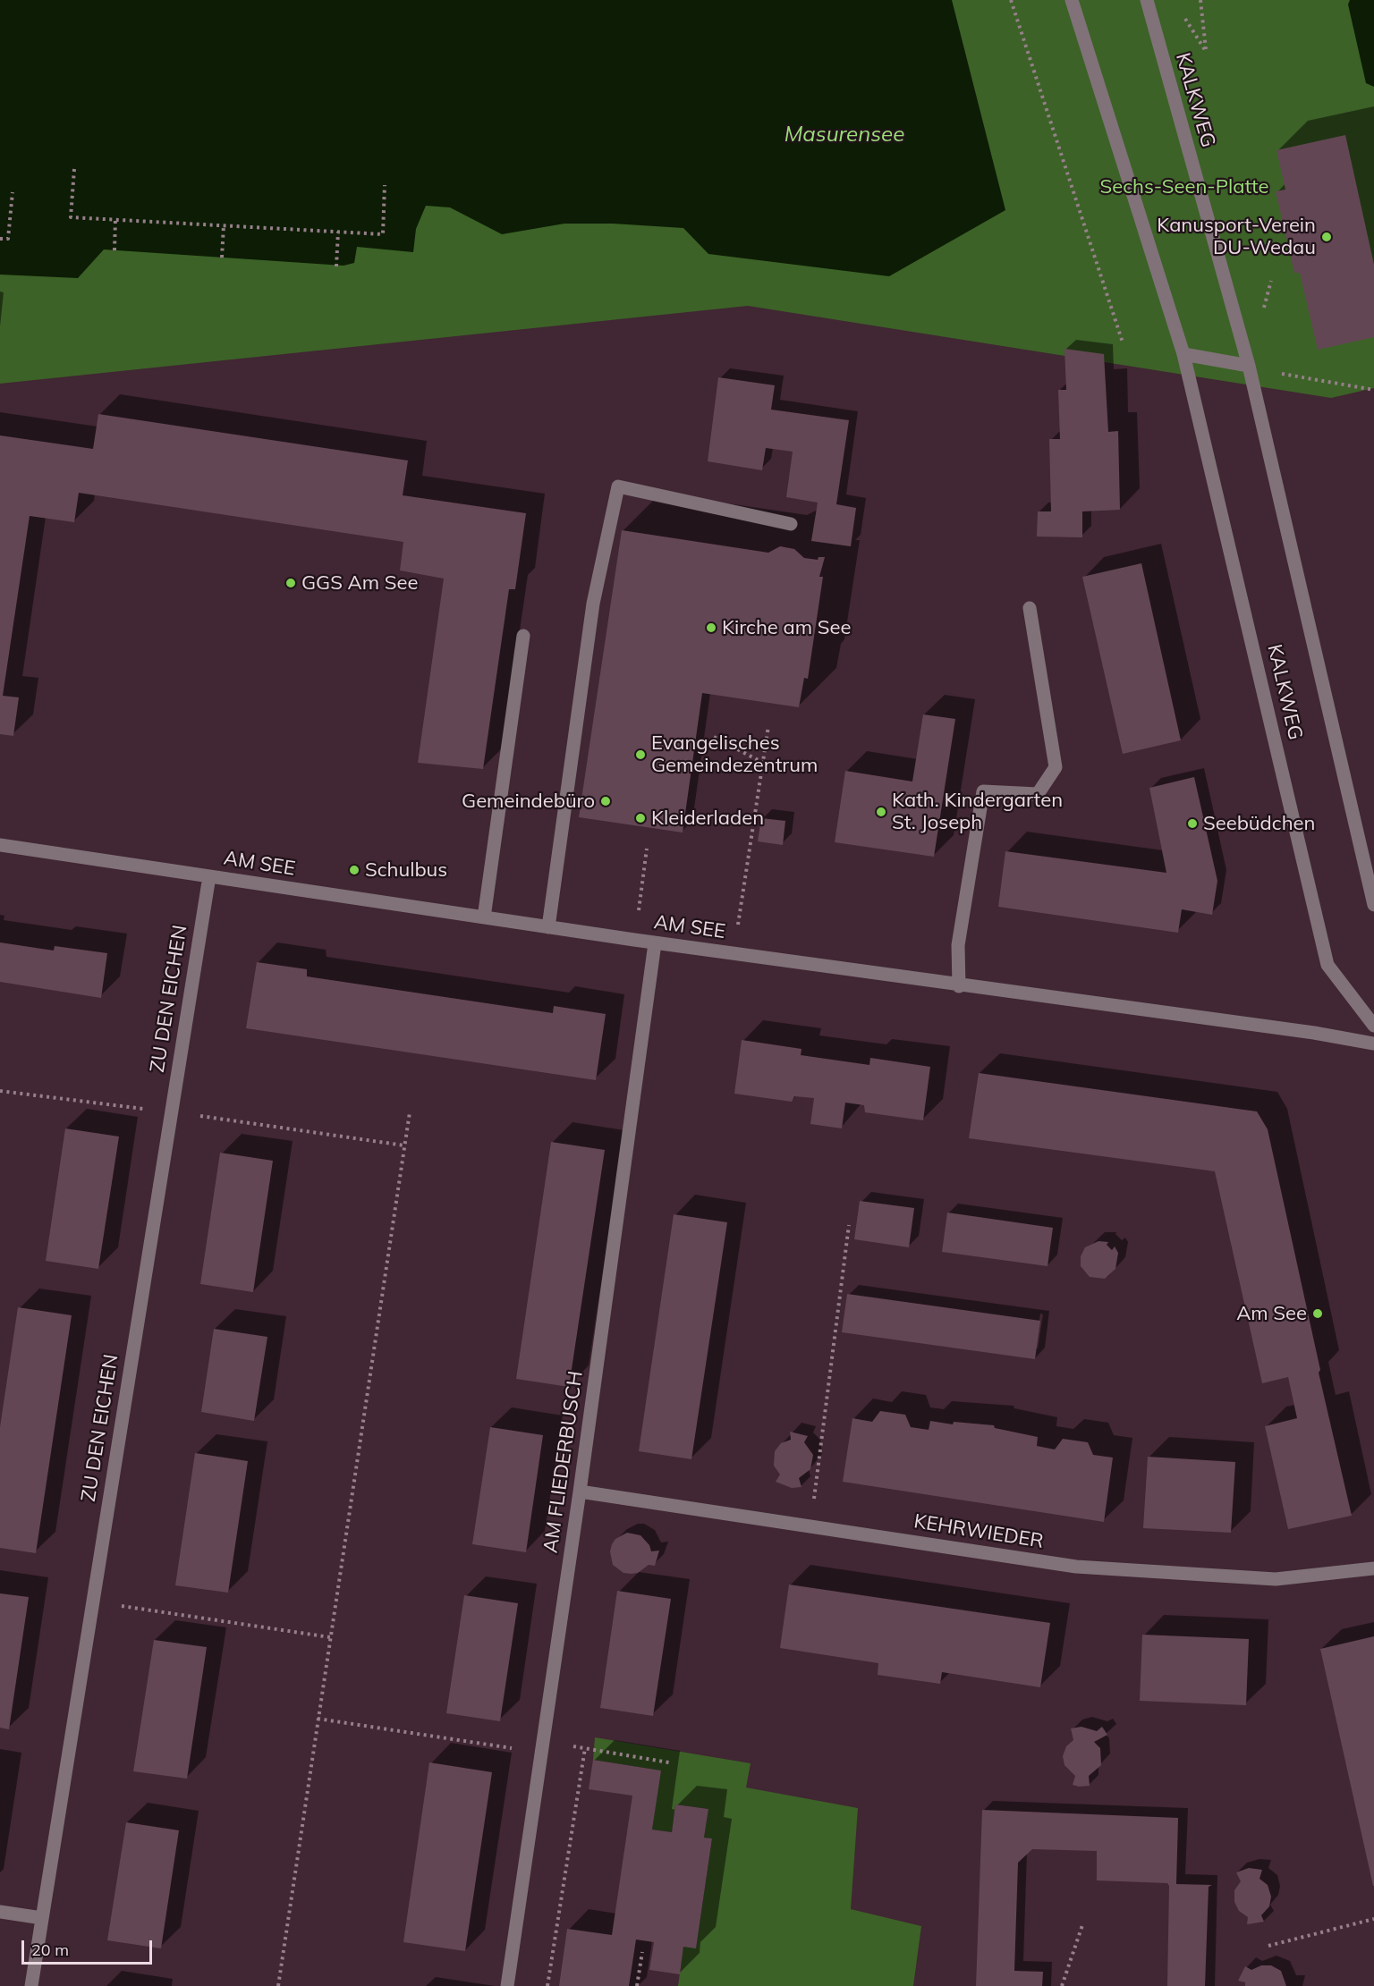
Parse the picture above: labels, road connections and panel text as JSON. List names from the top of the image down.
{
  "streets": {
    "street": [
      "KALKWEG",
      "AM SEE",
      "ZU DEN EICHEN",
      "AM FLIEDERBUSCH",
      "KEHRWIEDER"
    ]
  },
  "crossings": [
    ["AM SEE", "ZU DEN EICHEN"],
    ["AM SEE", "AM FLIEDERBUSCH"],
    ["AM FLIEDERBUSCH", "KEHRWIEDER"]
  ],
  "water": ["Masurensee"],
  "parks": ["Sechs-Seen-Platte"],
  "places": [
    "Kanusport-Verein DU-Wedau",
    "GGS Am See",
    "Kirche am See",
    "Evangelisches Gemeindezentrum",
    "Gemeindebüro",
    "Kath. Kindergarten St. Joseph",
    "Kleiderladen",
    "Seebüdchen",
    "Schulbus",
    "Am See"
  ],
  "scale_bar": "20 m"
}
